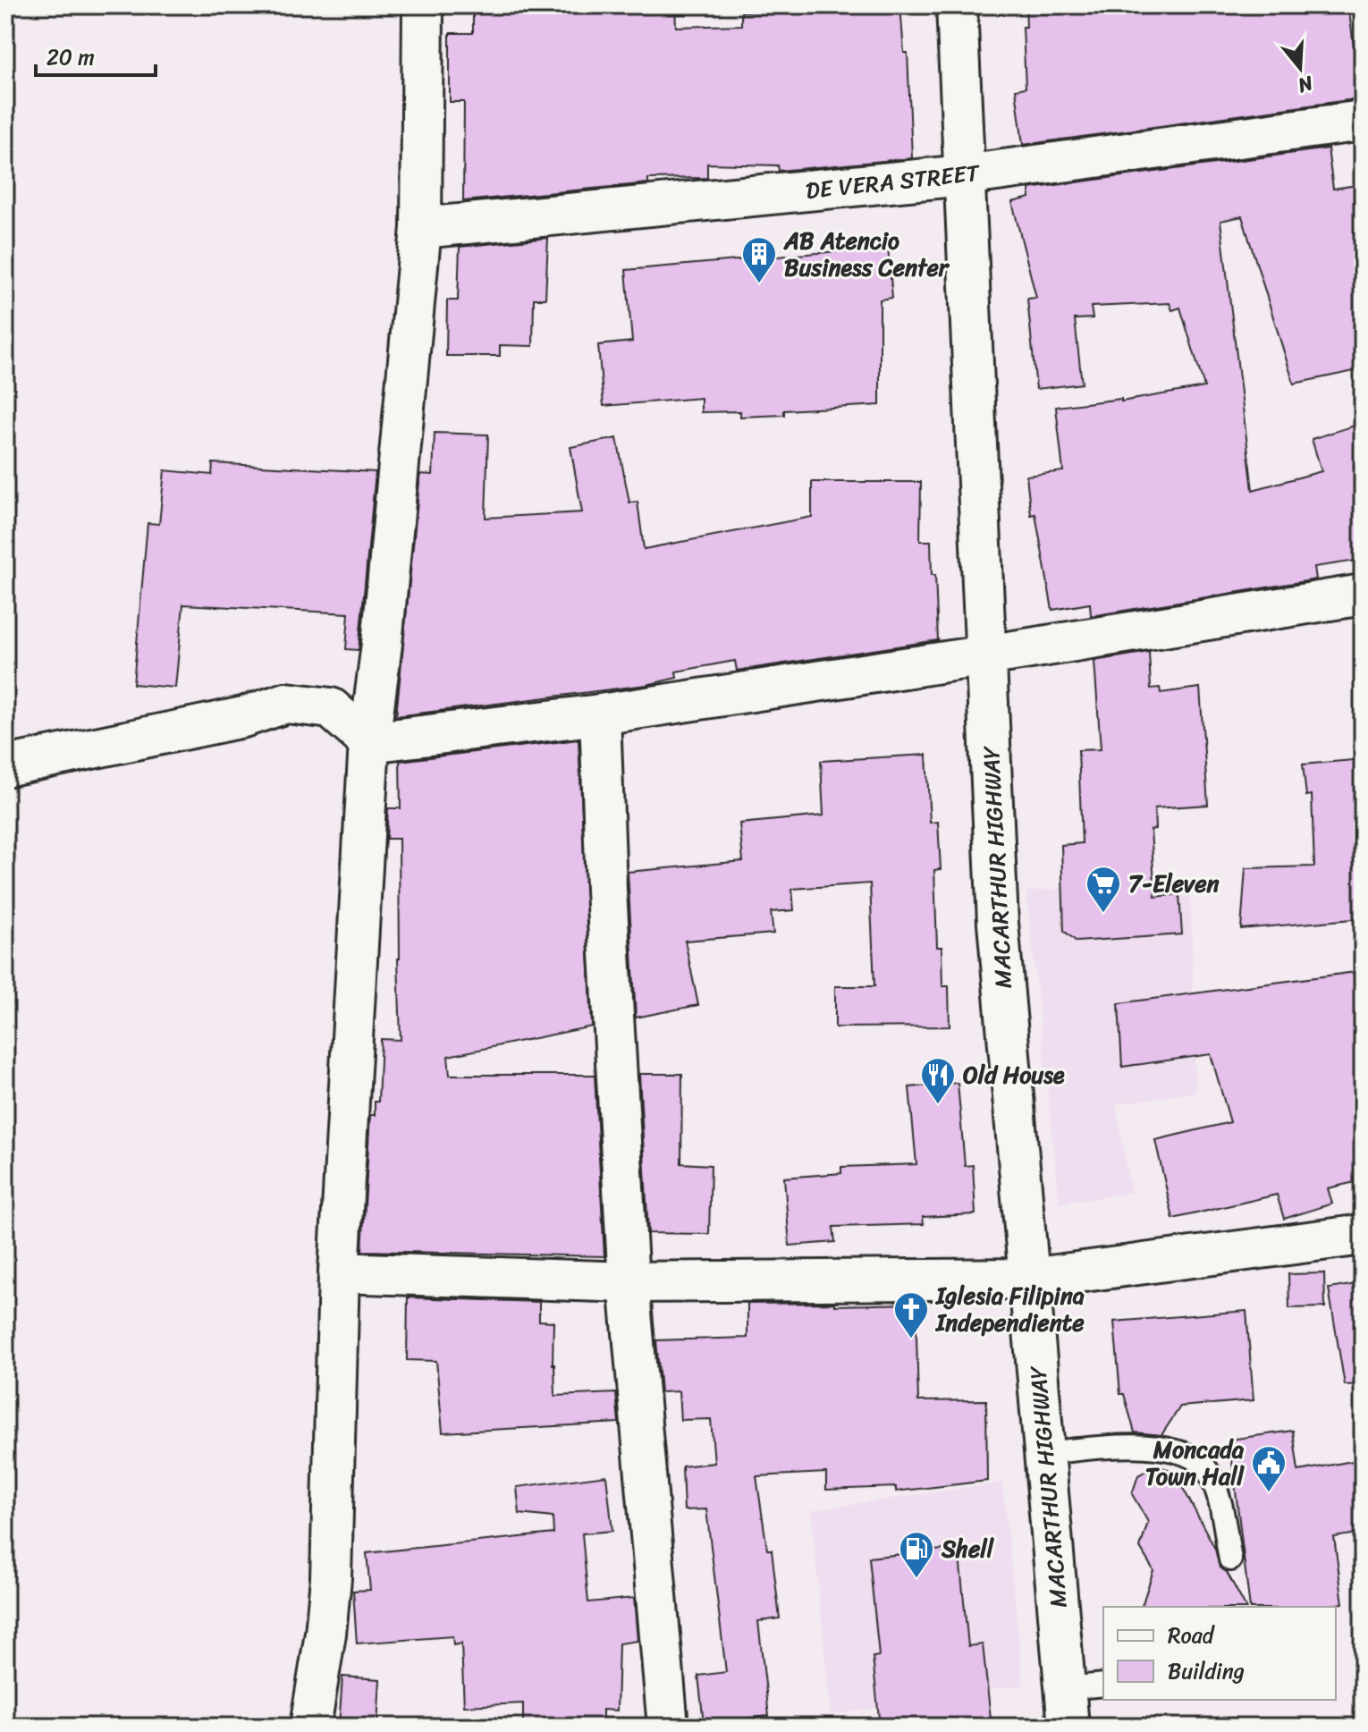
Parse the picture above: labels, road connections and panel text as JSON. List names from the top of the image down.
{
  "streets": {
    "main road": ["DE VERA STREET", "MACARTHUR HIGHWAY"]
  },
  "crossings": [
    ["DE VERA STREET", "MACARTHUR HIGHWAY"]
  ],
  "places": {
    "building": ["AB Atencio Business Center"],
    "supermarket": ["7-Eleven"],
    "restaurant": ["Old House"],
    "church": ["Iglesia Filipina Independiente"],
    "public building": ["Moncada Town Hall"],
    "fuel station": ["Shell"]
  },
  "legend": ["Road", "Building"],
  "scale_bar": "20 m",
  "north": "bottom"
}
